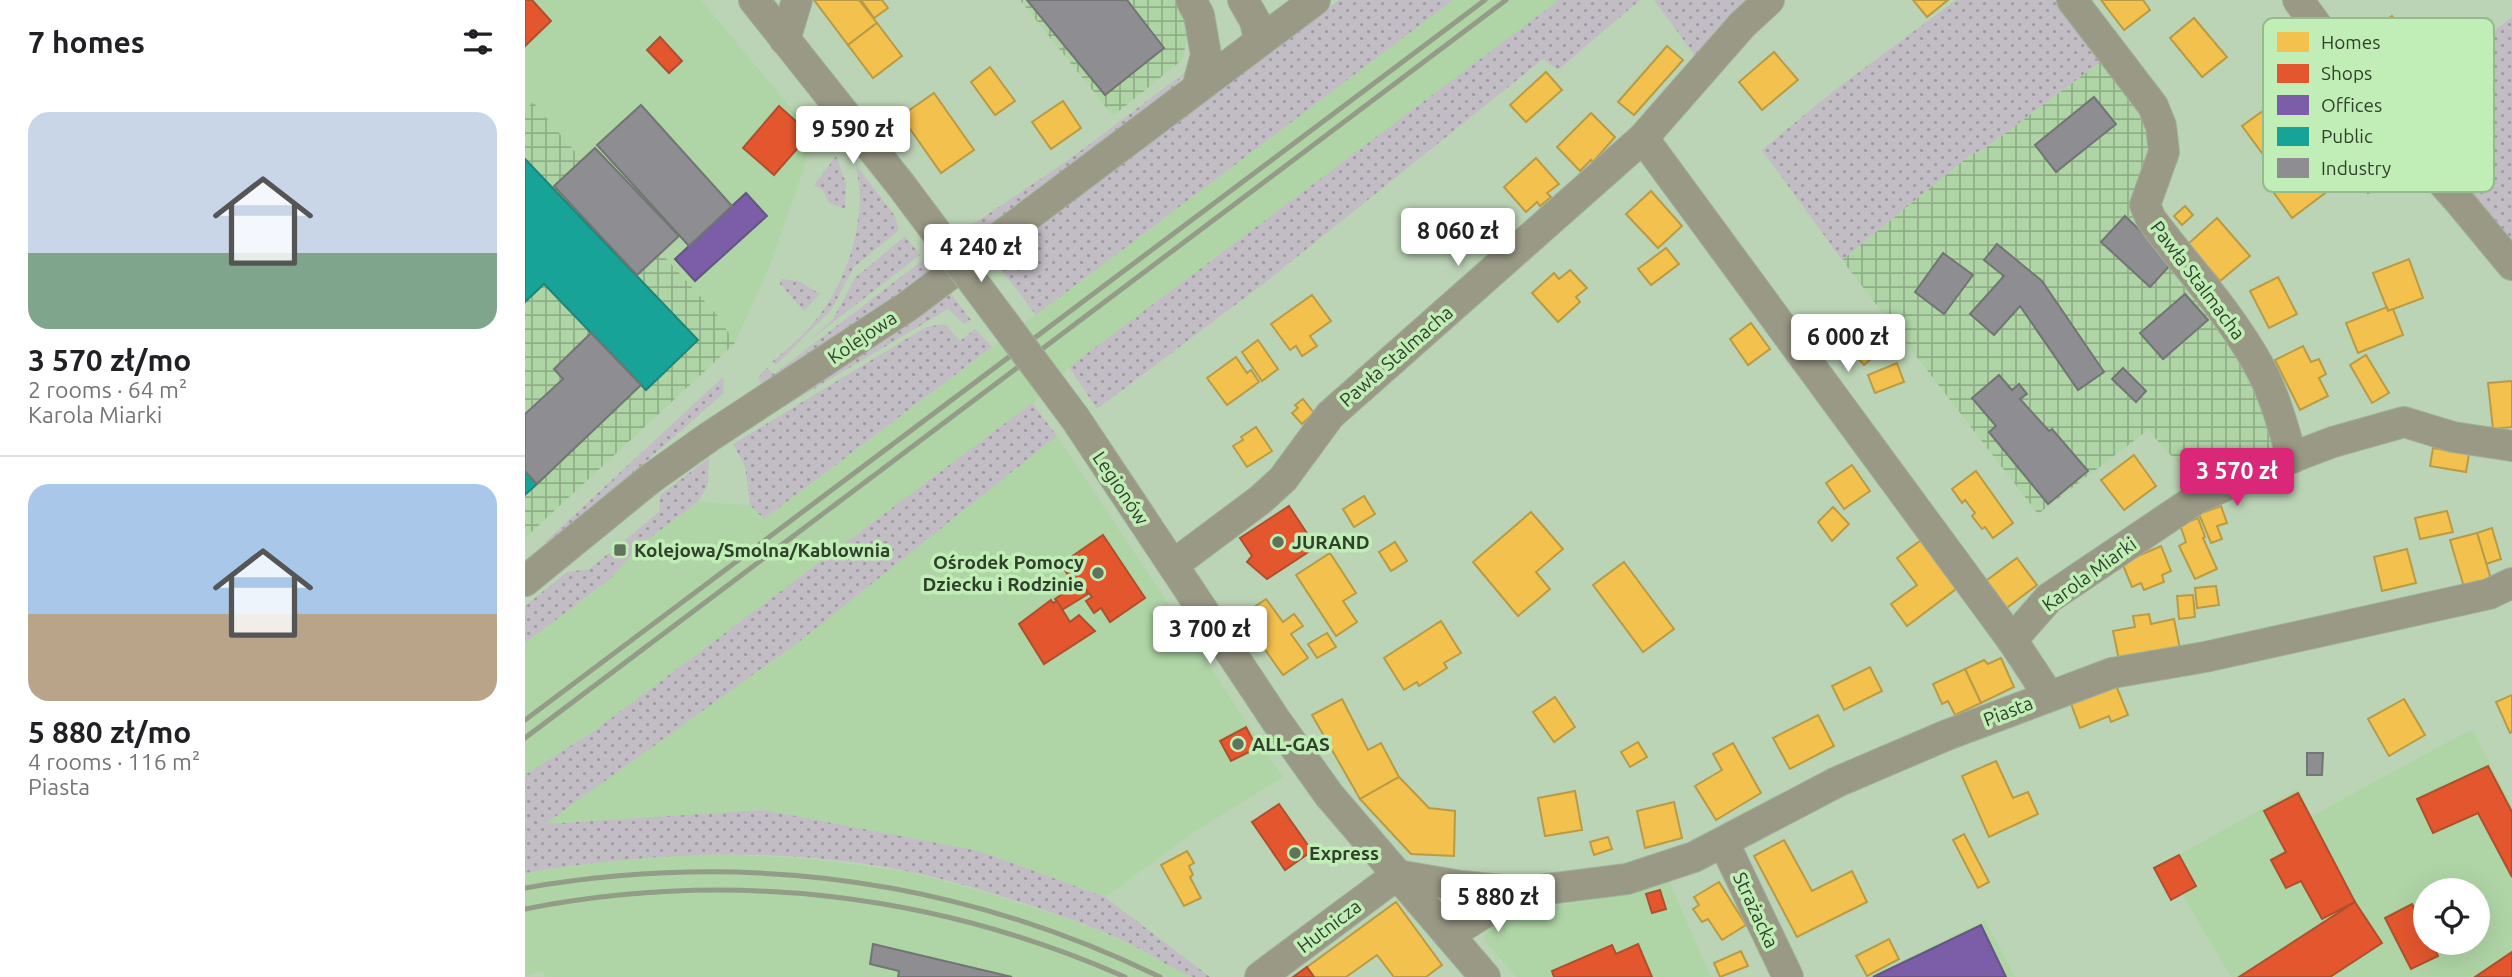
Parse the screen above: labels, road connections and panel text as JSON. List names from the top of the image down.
{
  "streets": {
    "street": [
      "Pawła Stalmacha",
      "Kolejowa",
      "Legionów",
      "Karola Miarki",
      "Piasta",
      "Strażacka",
      "Hutnicza"
    ]
  },
  "crossings": [
    ["Pawła Stalmacha", "Legionów"],
    ["Pawła Stalmacha", "Karola Miarki"],
    ["Legionów", "Piasta"],
    ["Legionów", "Hutnicza"],
    ["Piasta", "Strażacka"],
    ["Piasta", "Hutnicza"]
  ],
  "places": {
    "other": [
      "JURAND",
      "Ośrodek Pomocy Dziecku i Rodzinie",
      "ALL-GAS",
      "Express"
    ],
    "transit": ["Kolejowa/Smolna/Kablownia"]
  },
  "legend": [
    "Homes",
    "Shops",
    "Offices",
    "Public",
    "Industry"
  ],
  "page": {
    "heading": "7 homes",
    "list": [
      {
        "name": "3 570 zł/mo",
        "note": "2 rooms · 64 m² · Karola Miarki"
      },
      {
        "name": "5 880 zł/mo",
        "note": "4 rooms · 116 m² · Piasta"
      }
    ],
    "price": [
      "9 590 zł",
      "8 060 zł",
      "4 240 zł",
      "6 000 zł",
      "3 570 zł",
      "3 700 zł",
      "5 880 zł"
    ]
  }
}
